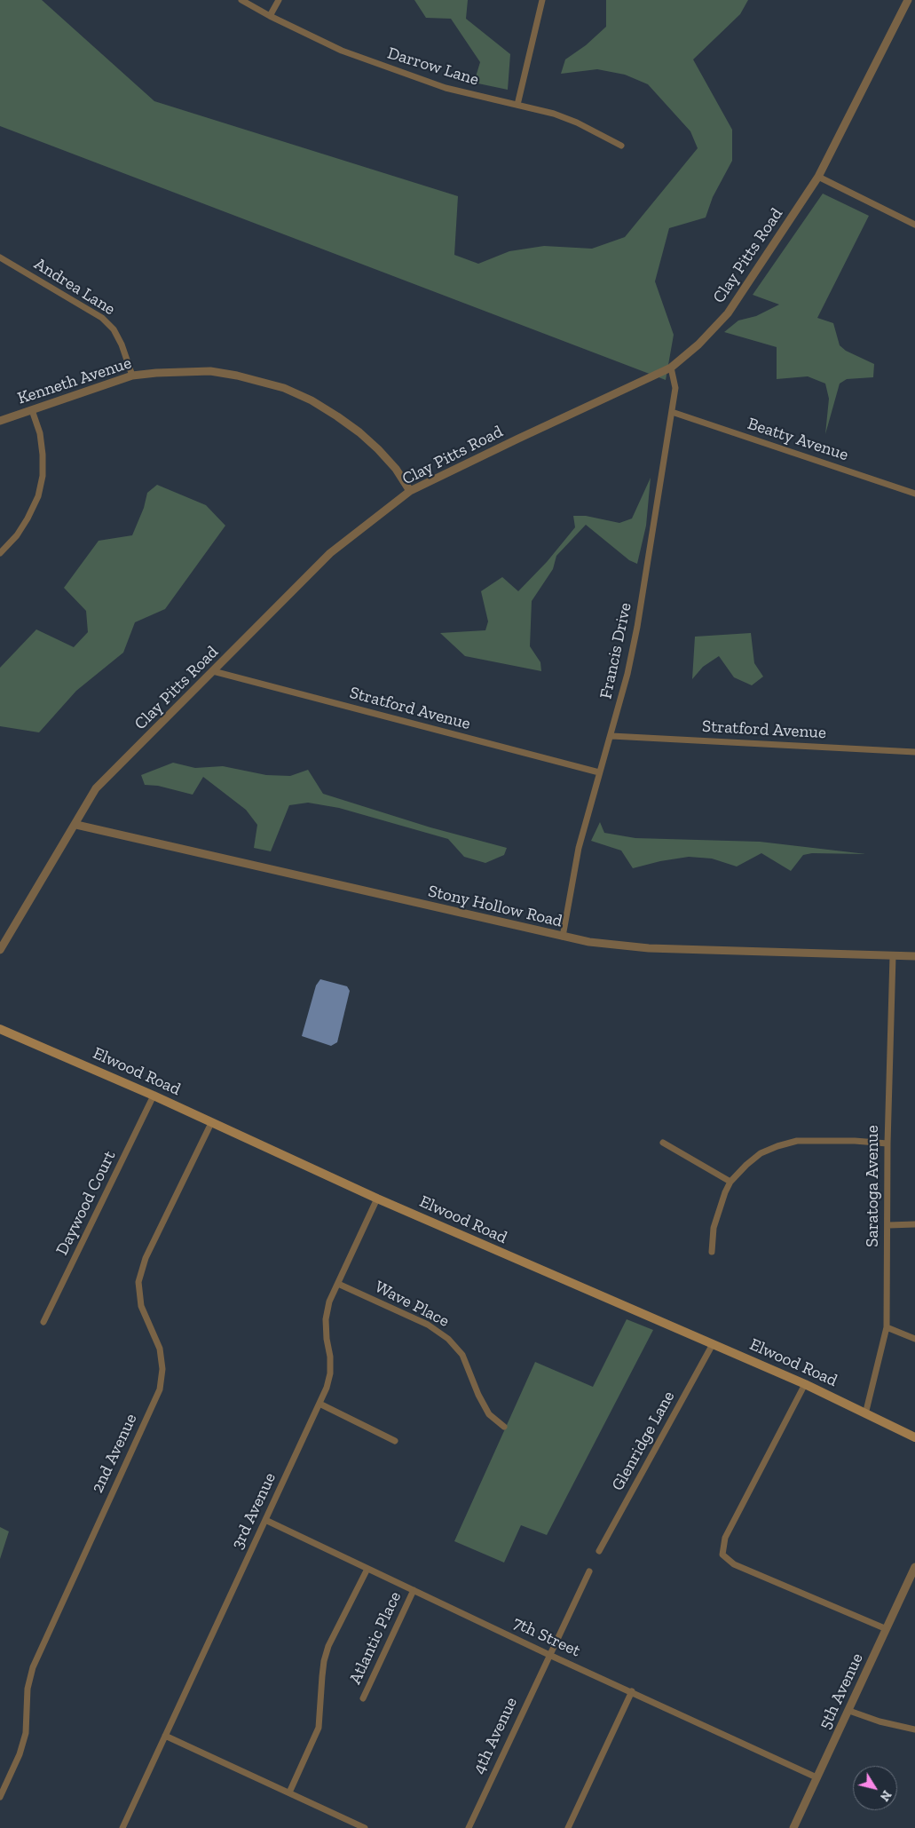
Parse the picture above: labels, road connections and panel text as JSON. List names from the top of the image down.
{
  "streets": {
    "main road": ["Elwood Road"],
    "street": [
      "Darrow Lane",
      "Clay Pitts Road",
      "Andrea Lane",
      "Kenneth Avenue",
      "Beatty Avenue",
      "Francis Drive",
      "Stratford Avenue",
      "Stony Hollow Road",
      "Saratoga Avenue",
      "Daywood Court",
      "Wave Place",
      "Glenridge Lane",
      "2nd Avenue",
      "3rd Avenue",
      "7th Street",
      "Atlantic Place",
      "5th Avenue",
      "4th Avenue"
    ]
  },
  "crossings": [
    ["Clay Pitts Road", "Kenneth Avenue"],
    ["Clay Pitts Road", "Francis Drive"],
    ["Clay Pitts Road", "Stratford Avenue"],
    ["Clay Pitts Road", "Stony Hollow Road"],
    ["Andrea Lane", "Kenneth Avenue"],
    ["Beatty Avenue", "Francis Drive"],
    ["Francis Drive", "Stratford Avenue"],
    ["Francis Drive", "Stony Hollow Road"],
    ["Stony Hollow Road", "Saratoga Avenue"],
    ["Elwood Road", "Saratoga Avenue"],
    ["Elwood Road", "Daywood Court"],
    ["Elwood Road", "Glenridge Lane"],
    ["Elwood Road", "2nd Avenue"],
    ["Elwood Road", "3rd Avenue"],
    ["Wave Place", "3rd Avenue"],
    ["3rd Avenue", "7th Street"],
    ["7th Street", "Atlantic Place"],
    ["7th Street", "5th Avenue"],
    ["7th Street", "4th Avenue"]
  ],
  "north": "bottom right"
}
